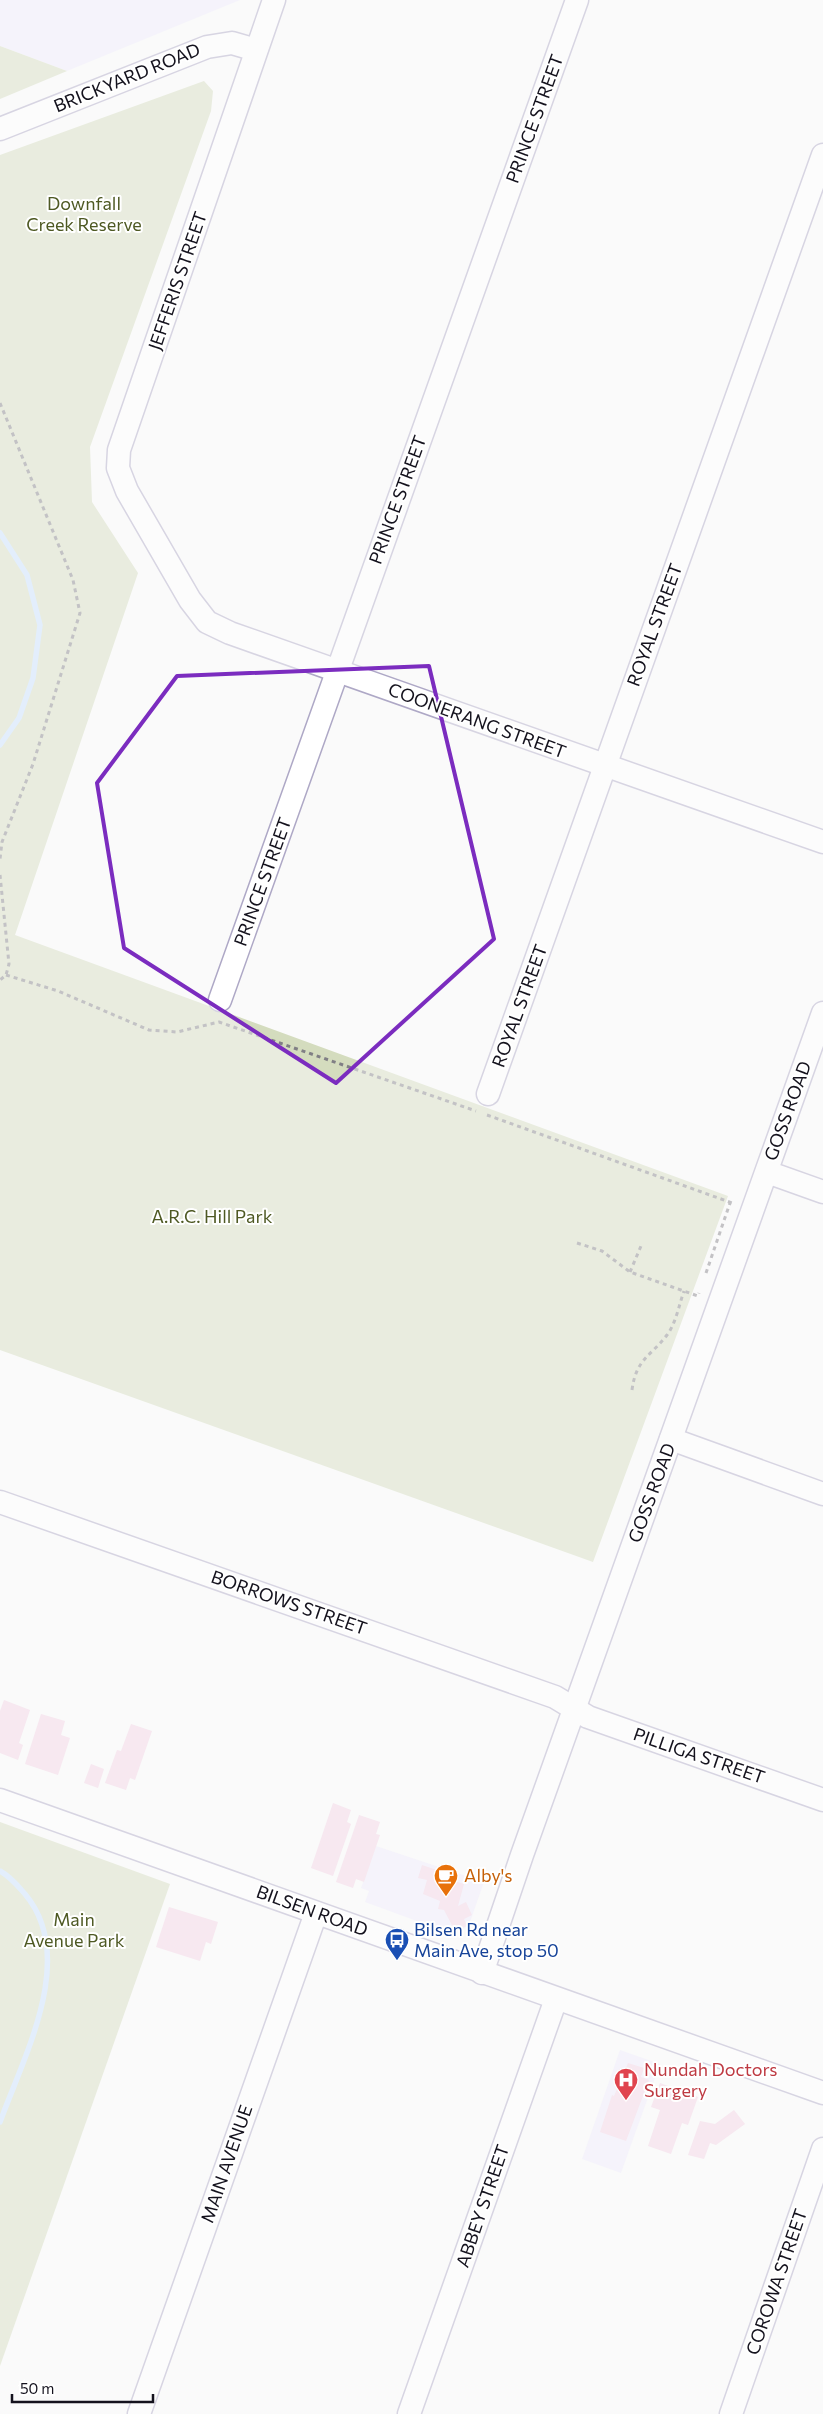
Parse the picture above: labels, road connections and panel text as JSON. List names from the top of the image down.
{
  "streets": {
    "street": [
      "BRICKYARD ROAD",
      "PRINCE STREET",
      "JEFFERIS STREET",
      "ROYAL STREET",
      "COONERANG STREET",
      "GOSS ROAD",
      "BORROWS STREET",
      "PILLIGA STREET",
      "BILSEN ROAD",
      "MAIN AVENUE",
      "ABBEY STREET",
      "COROWA STREET"
    ]
  },
  "crossings": [
    ["BRICKYARD ROAD", "JEFFERIS STREET"],
    ["PRINCE STREET", "COONERANG STREET"],
    ["JEFFERIS STREET", "COONERANG STREET"],
    ["ROYAL STREET", "COONERANG STREET"],
    ["GOSS ROAD", "BORROWS STREET"],
    ["GOSS ROAD", "PILLIGA STREET"],
    ["GOSS ROAD", "BILSEN ROAD"],
    ["BORROWS STREET", "PILLIGA STREET"],
    ["BILSEN ROAD", "MAIN AVENUE"],
    ["BILSEN ROAD", "ABBEY STREET"]
  ],
  "parks": ["Downfall Creek Reserve", "A.R.C. Hill Park", "Main Avenue Park"],
  "places": {
    "cafe": ["Alby's"],
    "bus stop": ["Bilsen Rd near Main Ave, stop 50"],
    "hospital": ["Nundah Doctors Surgery"]
  },
  "scale_bar": "50 m"
}
